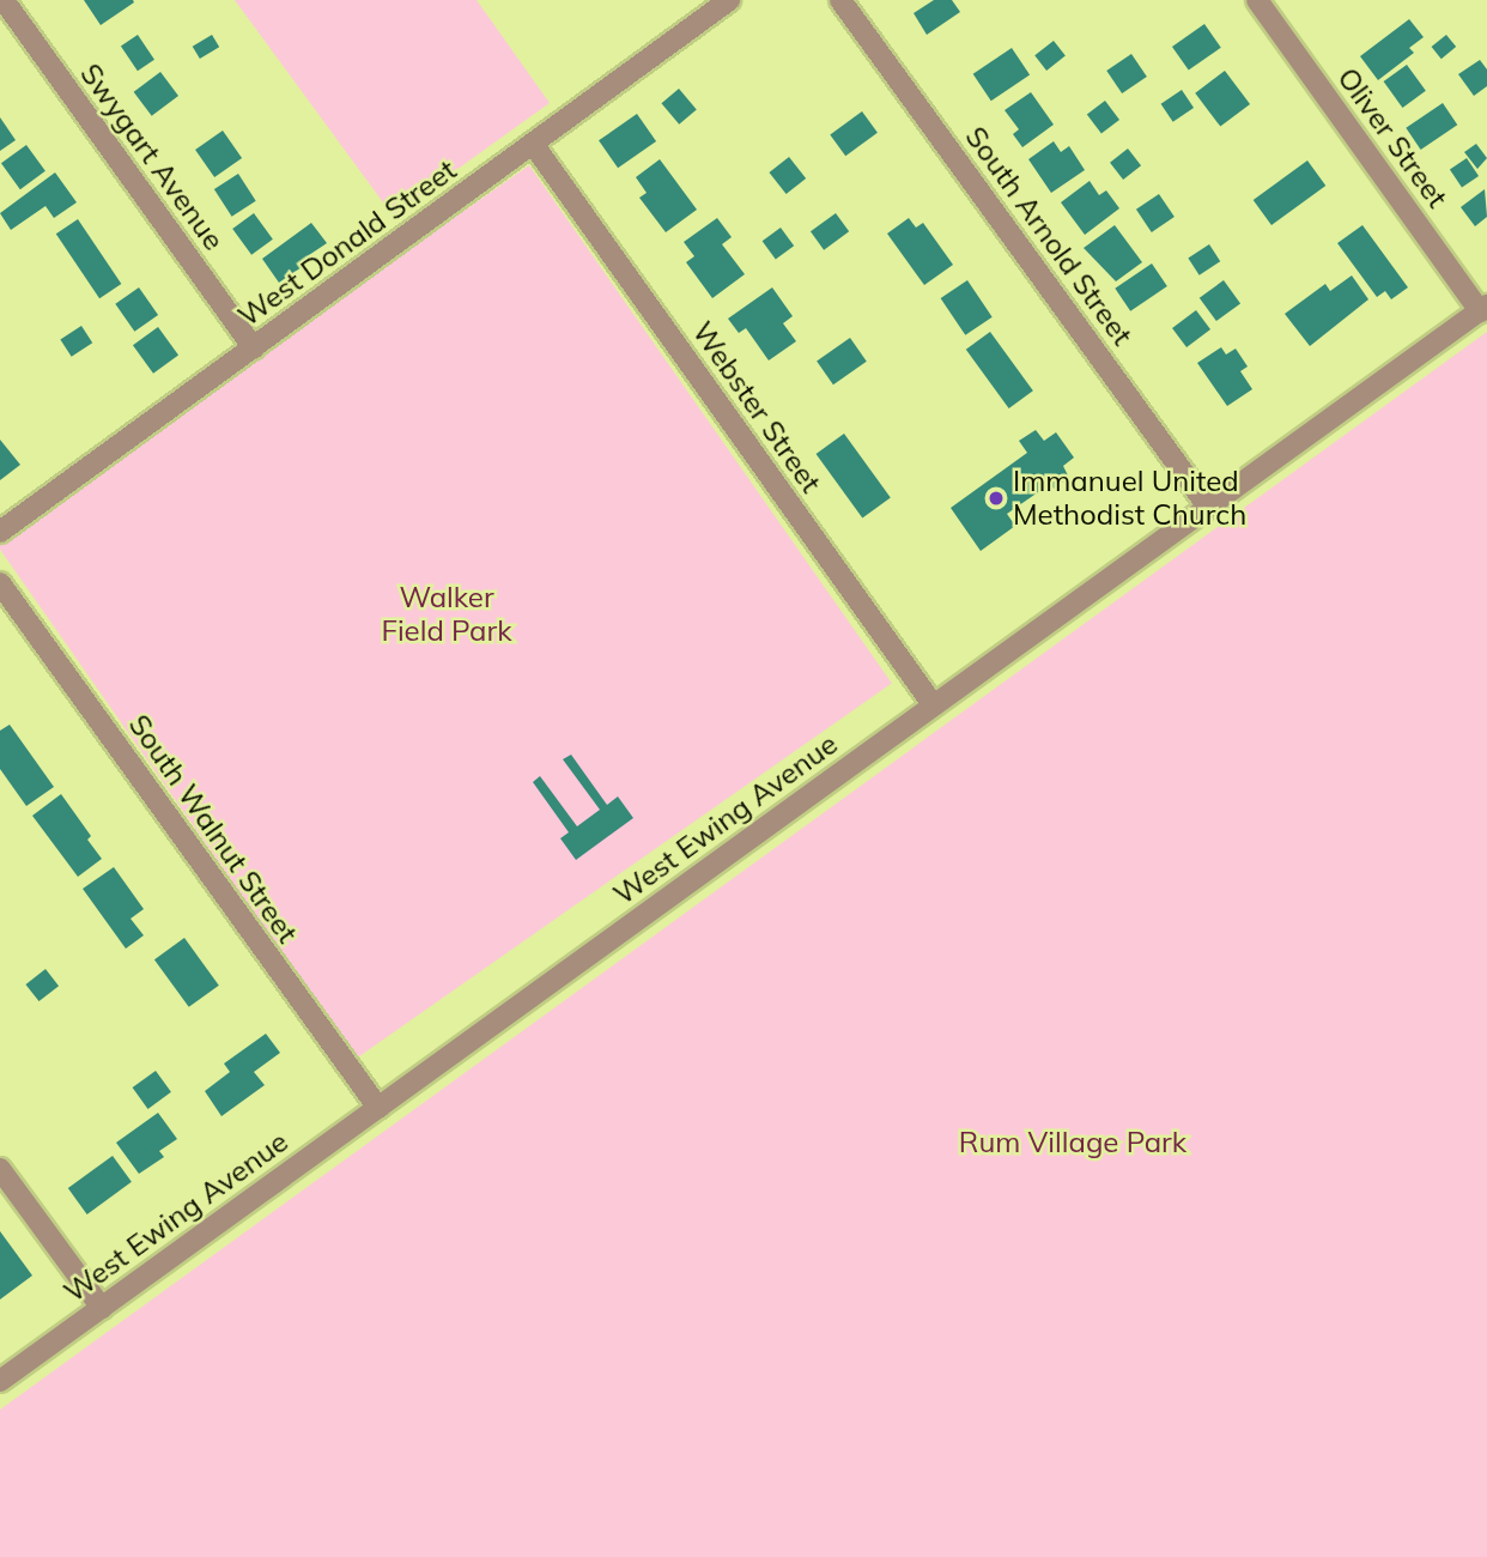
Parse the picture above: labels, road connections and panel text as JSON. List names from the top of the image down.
{
  "streets": {
    "street": [
      "Oliver Street",
      "Swygart Avenue",
      "South Arnold Street",
      "West Donald Street",
      "Webster Street",
      "West Ewing Avenue",
      "South Walnut Street"
    ]
  },
  "crossings": [
    ["Oliver Street", "West Ewing Avenue"],
    ["Swygart Avenue", "West Donald Street"],
    ["South Arnold Street", "West Ewing Avenue"],
    ["West Donald Street", "Webster Street"],
    ["Webster Street", "West Ewing Avenue"],
    ["West Ewing Avenue", "South Walnut Street"]
  ],
  "parks": ["Walker Field Park", "Rum Village Park"],
  "places": ["Immanuel United Methodist Church"]
}
